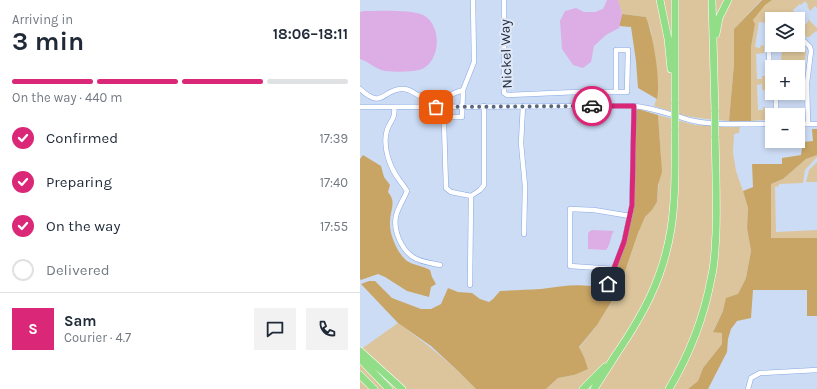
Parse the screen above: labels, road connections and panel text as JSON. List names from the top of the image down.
{
  "streets": {
    "street": ["Nickel Way"]
  },
  "page": {
    "heading": ["3 min", "Arriving in", "18:06–18:11"],
    "panel": ["Sam", "Courier · 4.7"],
    "map_buttons": ["+", "−"],
    "bar": "On the way · 440 m",
    "list": [
      ["Confirmed", "17:39"],
      ["Preparing", "17:40"],
      ["On the way", "17:55"],
      "Delivered"
    ],
    "round": "S"
  }
}
